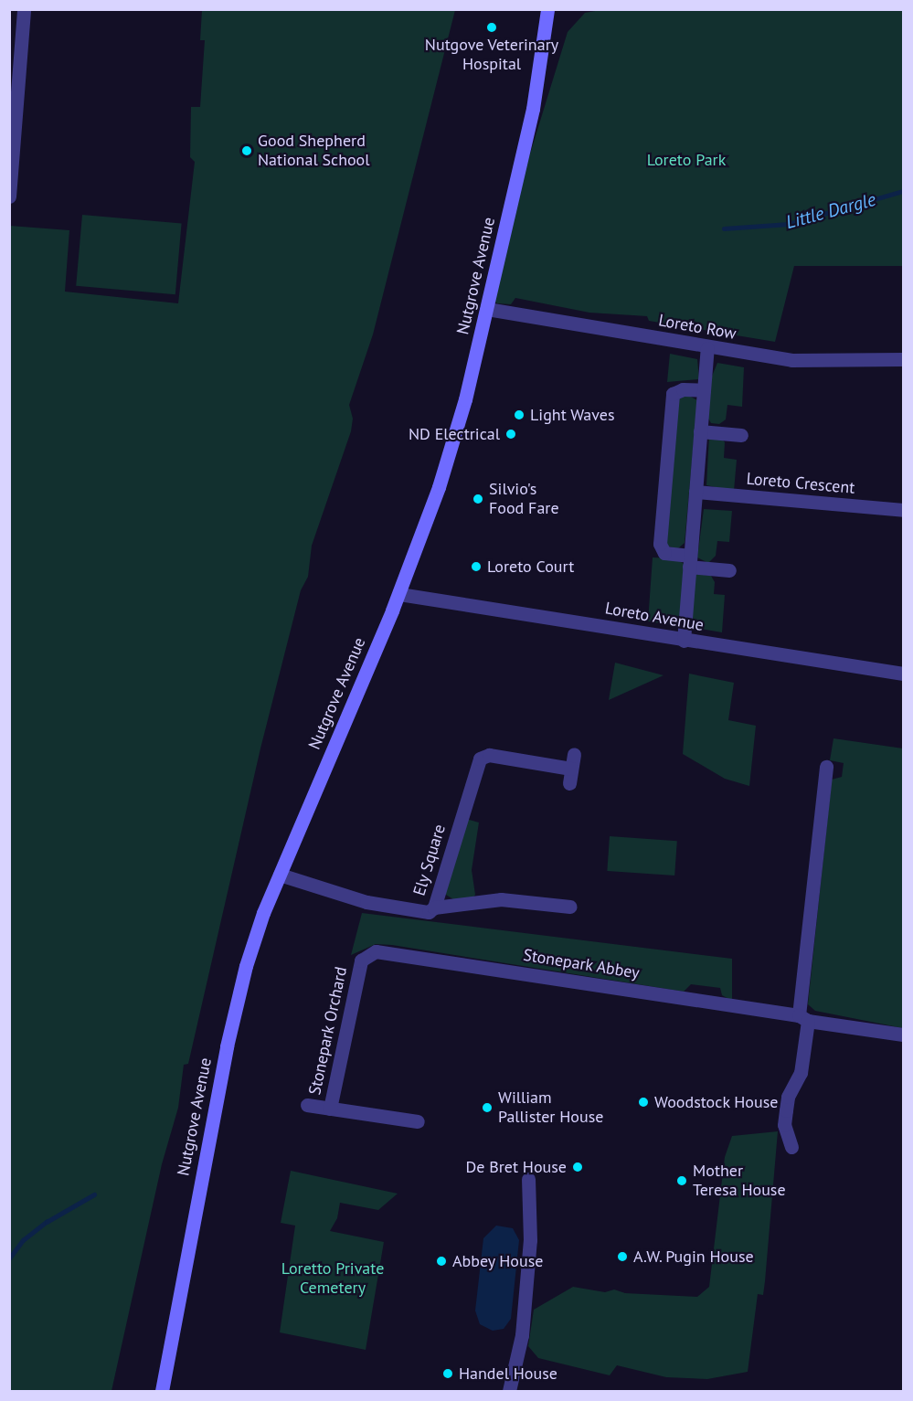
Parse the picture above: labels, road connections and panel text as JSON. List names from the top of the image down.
{
  "streets": {
    "main road": ["Nutgrove Avenue"],
    "street": [
      "Loreto Row",
      "Loreto Crescent",
      "Loreto Avenue",
      "Ely Square",
      "Stonepark Abbey",
      "Stonepark Orchard"
    ]
  },
  "crossings": [
    ["Nutgrove Avenue", "Loreto Row"],
    ["Nutgrove Avenue", "Loreto Avenue"],
    ["Nutgrove Avenue", "Ely Square"],
    ["Stonepark Abbey", "Stonepark Orchard"]
  ],
  "water": ["Little Dargle"],
  "parks": ["Loreto Park", "Loretto Private Cemetery"],
  "places": [
    "Nutgove Veterinary Hospital",
    "Good Shepherd National School",
    "Light Waves",
    "ND Electrical",
    "Silvio's Food Fare",
    "Loreto Court",
    "Woodstock House",
    "William Pallister House",
    "De Bret House",
    "Mother Teresa House",
    "A.W. Pugin House",
    "Abbey House",
    "Handel House"
  ]
}
